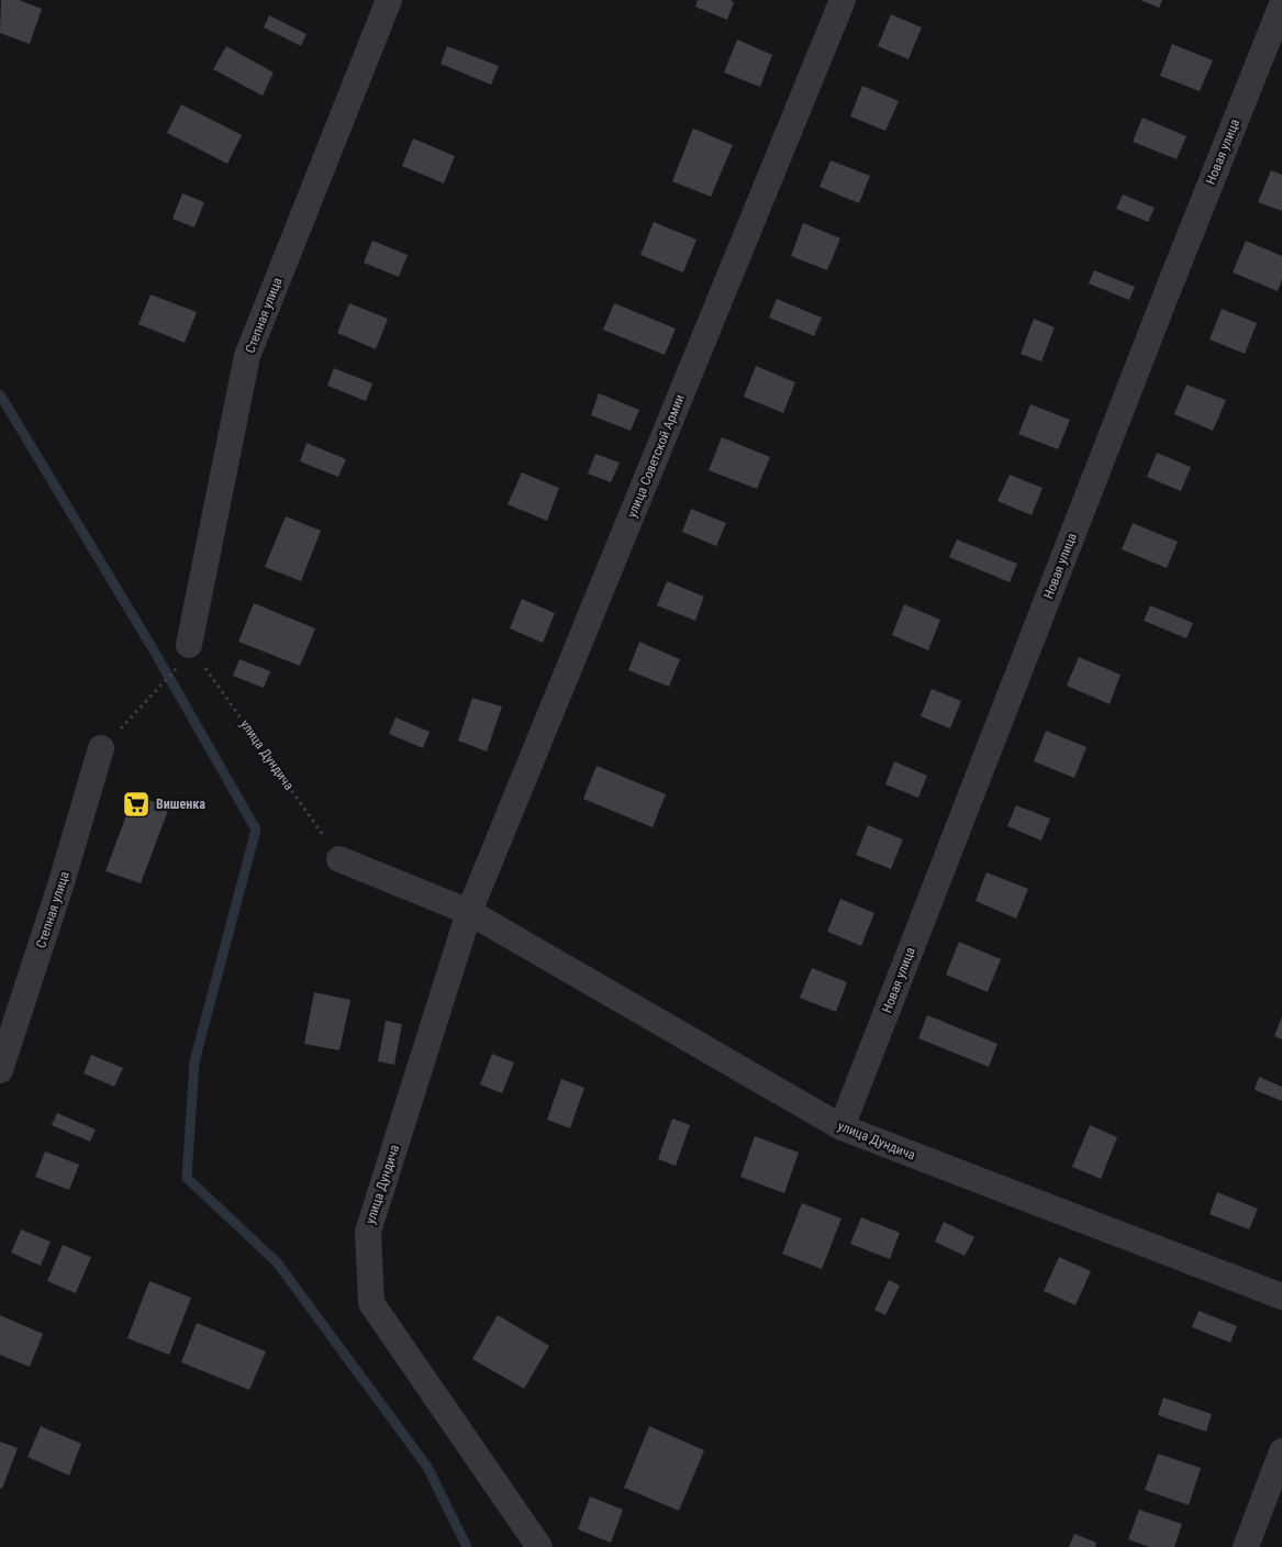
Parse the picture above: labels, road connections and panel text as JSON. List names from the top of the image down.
{
  "streets": {
    "street": [
      "Новая улица",
      "Степная улица",
      "улица Советской Армии",
      "улица Дундича"
    ]
  },
  "crossings": [
    ["Новая улица", "улица Дундича"],
    ["Степная улица", "улица Дундича"],
    ["улица Советской Армии", "улица Дундича"]
  ],
  "places": {
    "supermarket": ["Вишенка"]
  }
}
